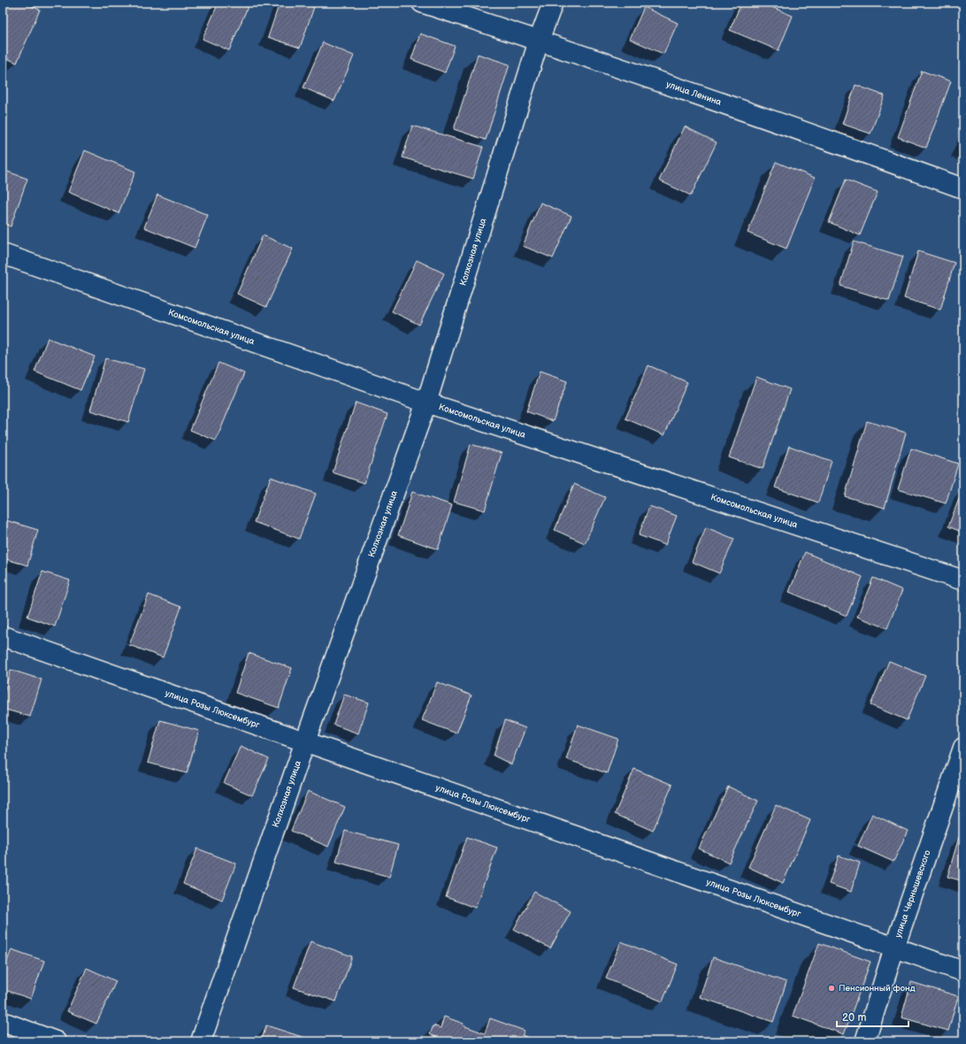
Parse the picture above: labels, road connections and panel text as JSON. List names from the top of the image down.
{
  "streets": {
    "street": [
      "улица Ленина",
      "Колхозная улица",
      "Комсомольская улица",
      "улица Розы Люксембург",
      "улица Чернышевского"
    ]
  },
  "crossings": [
    ["улица Ленина", "Колхозная улица"],
    ["Колхозная улица", "Комсомольская улица"],
    ["Колхозная улица", "улица Розы Люксембург"],
    ["улица Розы Люксембург", "улица Чернышевского"]
  ],
  "places": ["Пенсионный фонд"],
  "scale_bar": "20 m"
}
